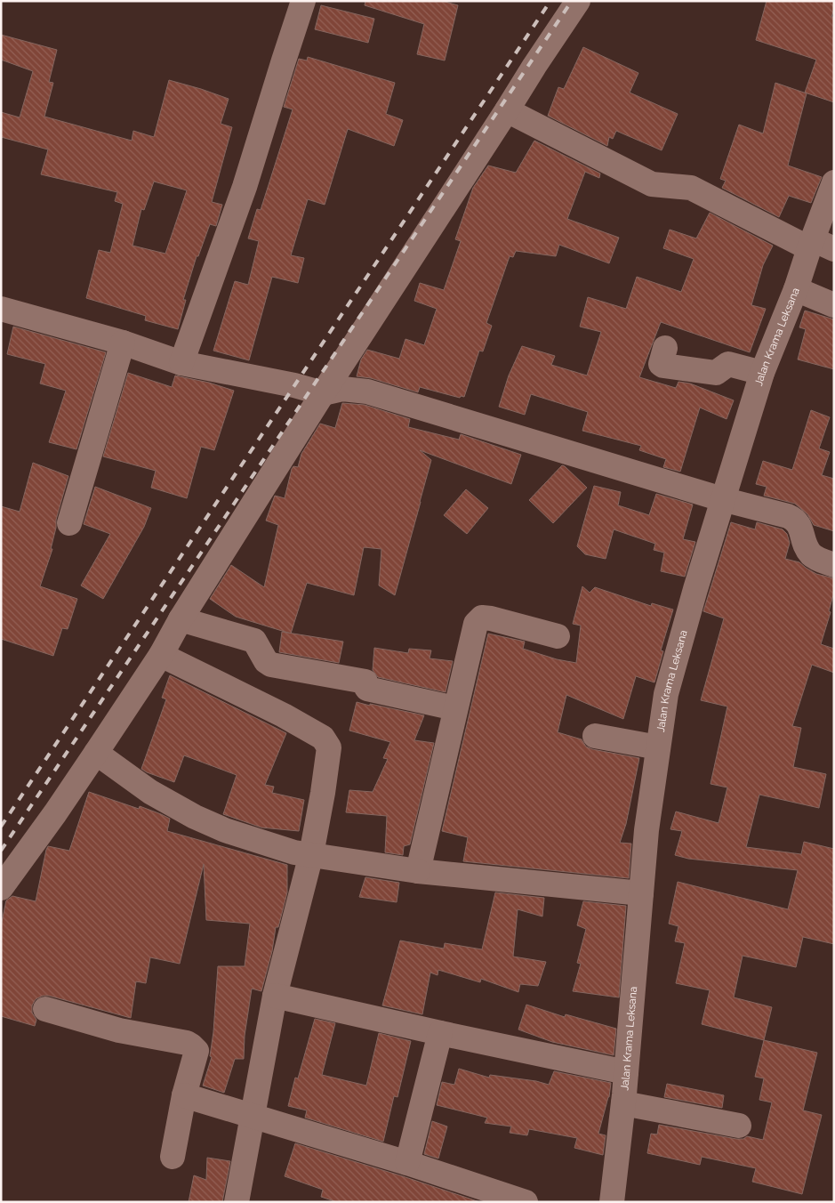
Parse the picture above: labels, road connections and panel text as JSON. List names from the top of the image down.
{
  "streets": {
    "street": ["Jalan Krama Leksana"]
  }
}
